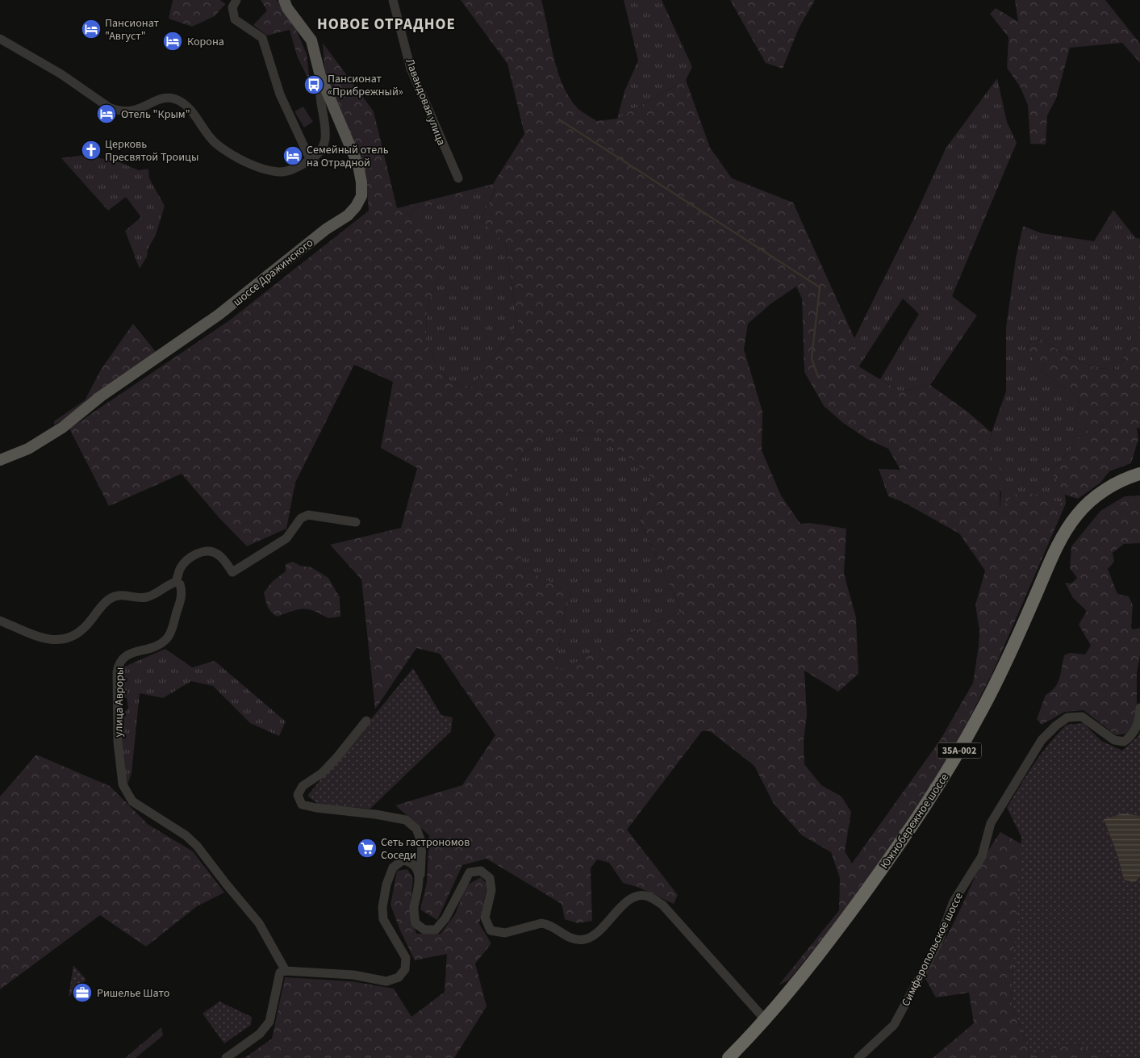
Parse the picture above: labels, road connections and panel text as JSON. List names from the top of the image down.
{
  "streets": {
    "highway": ["35А-002", "Южнобережное шоссе"],
    "main road": ["шоссе Дражинского"],
    "street": ["Лавандовая улица", "улица Авроры", "Симферопольское шоссе"]
  },
  "districts": ["НОВОЕ ОТРАДНОЕ"],
  "places": {
    "hotel": [
      "Пансионат \"Август\"",
      "Корона",
      "Отель \"Крым\"",
      "Семейный отель на Отрадной"
    ],
    "bus stop": ["Пансионат «Прибрежный»"],
    "church": ["Церковь Пресвятой Троицы"],
    "supermarket": ["Сеть гастрономов Соседи"],
    "office": ["Ришелье Шато"]
  }
}
